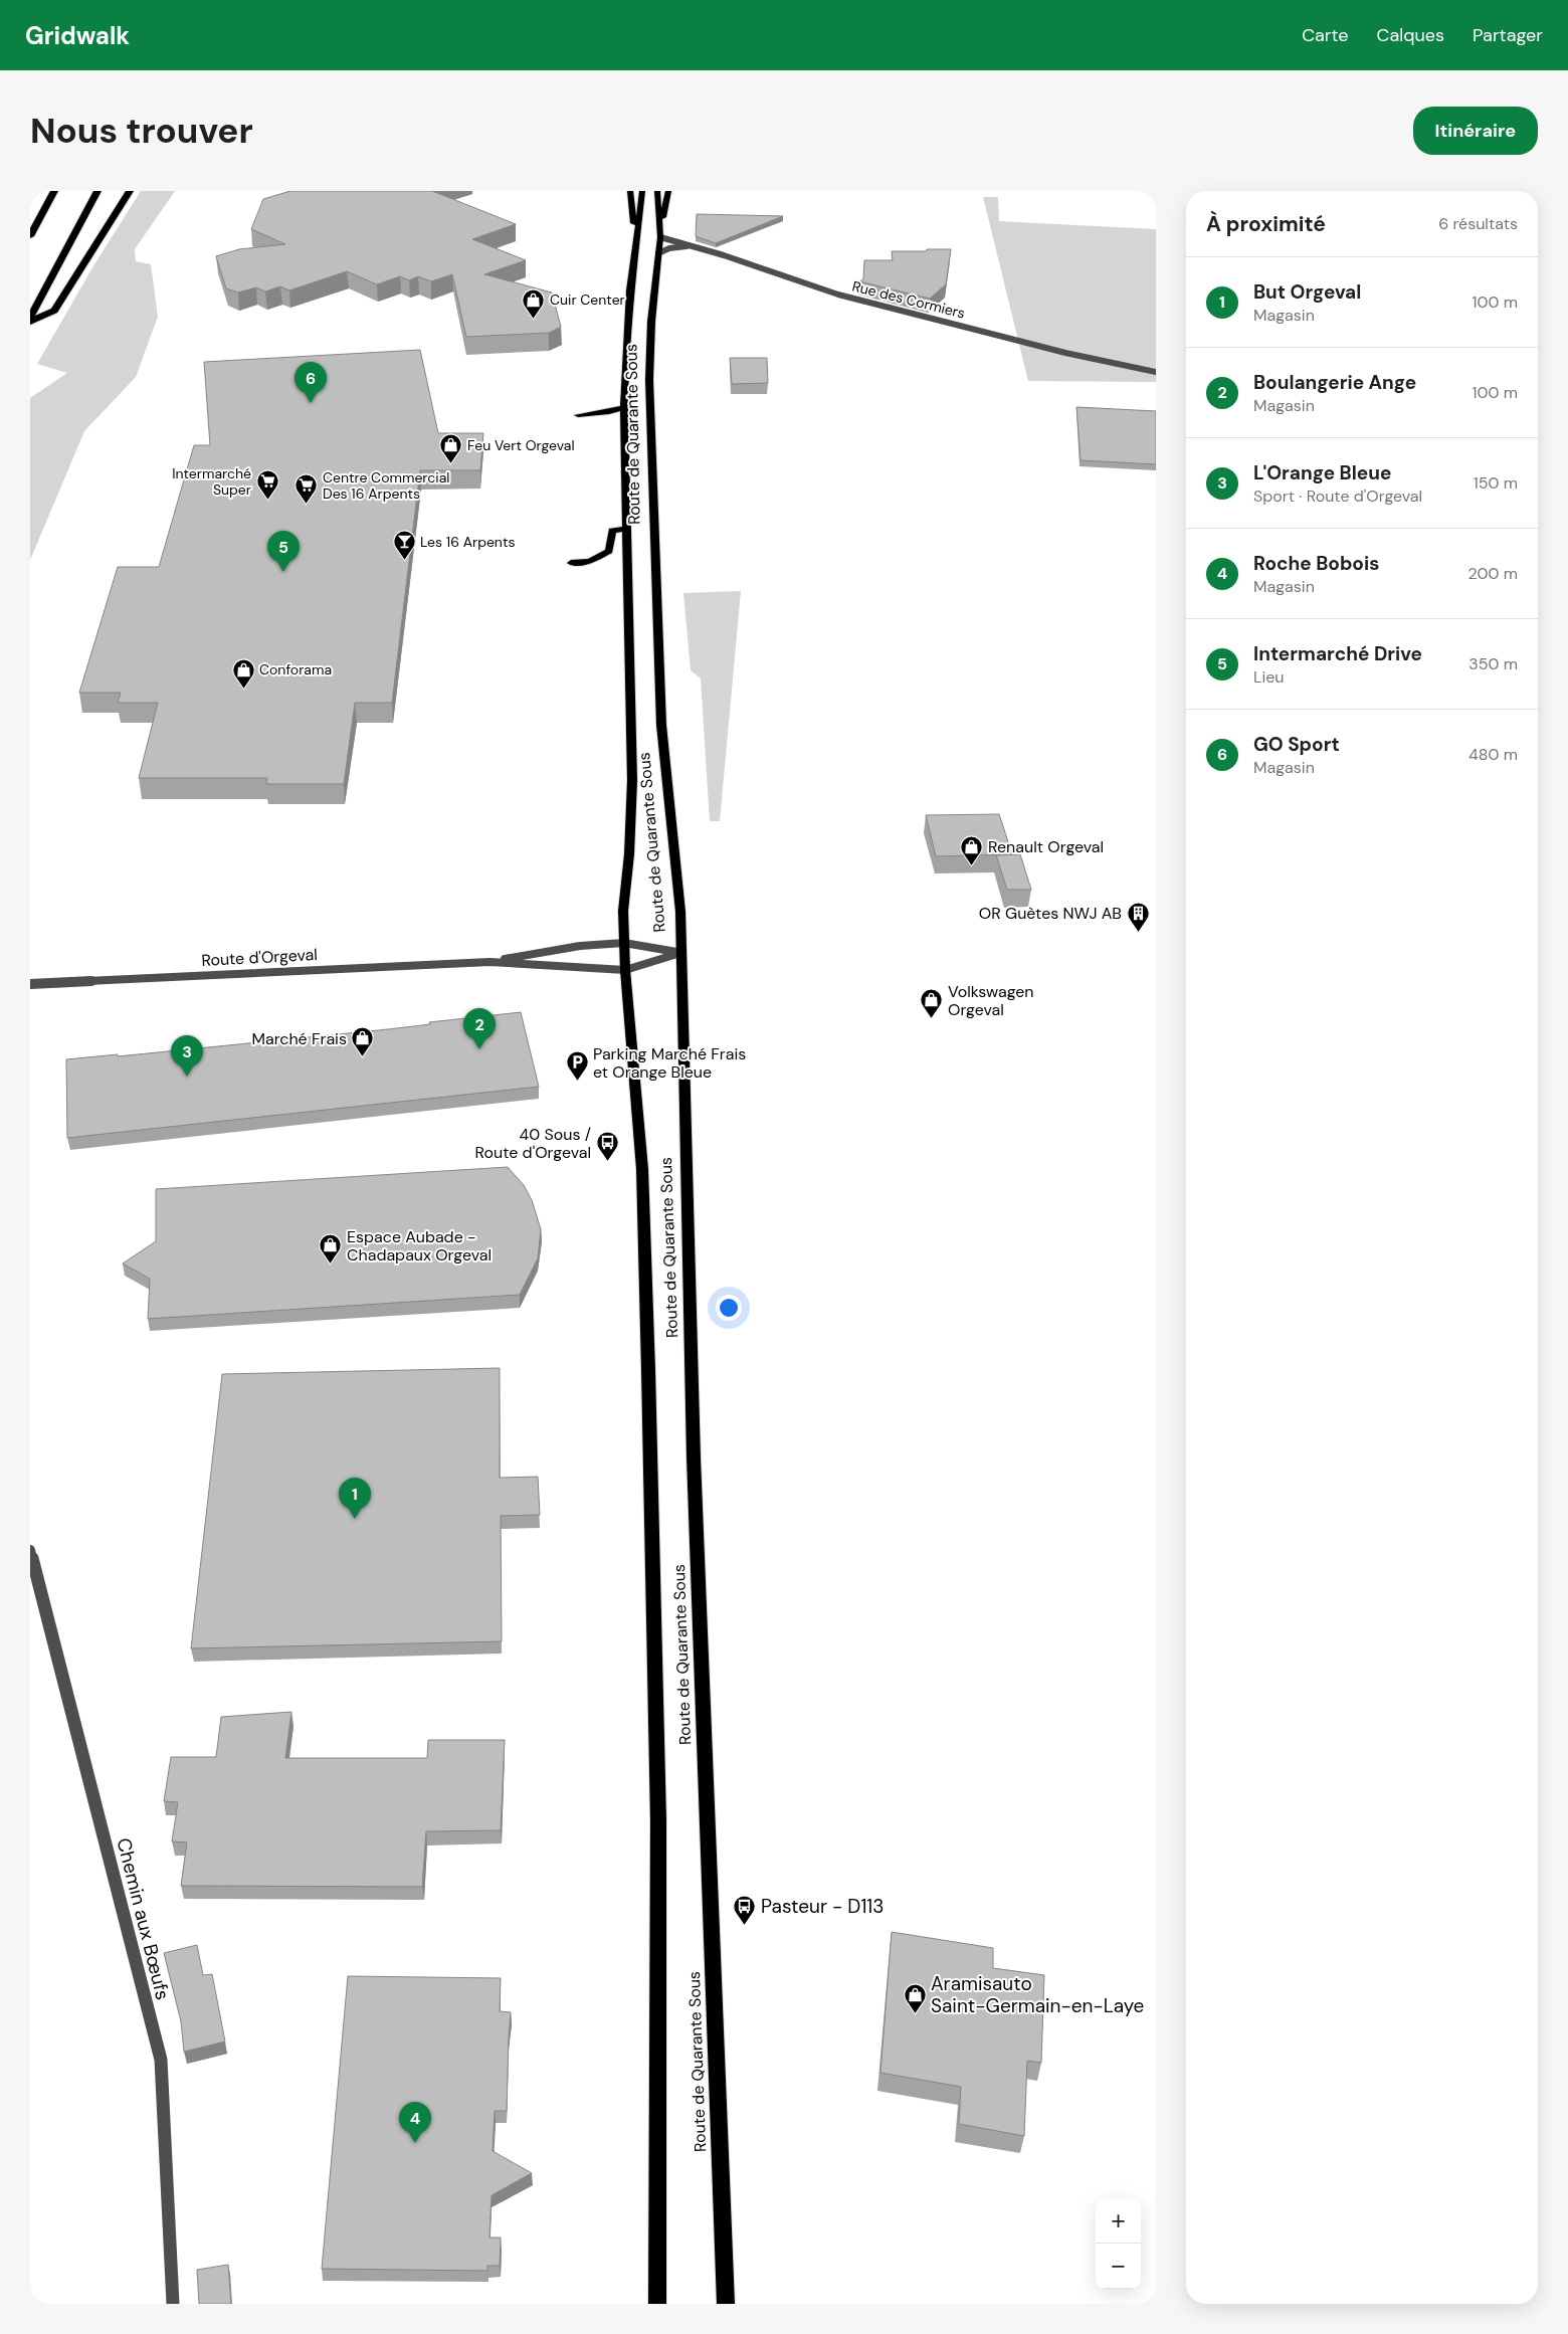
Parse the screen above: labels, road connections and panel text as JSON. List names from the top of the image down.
{
  "streets": {
    "main road": ["Route de Quarante Sous"],
    "street": ["Rue des Cormiers", "Route d'Orgeval", "Chemin aux Bœufs"]
  },
  "crossings": [
    ["Rue des Cormiers", "Route de Quarante Sous"],
    ["Route de Quarante Sous", "Route d'Orgeval"]
  ],
  "places": {
    "shop": [
      "Cuir Center",
      "Feu Vert Orgeval",
      "Conforama",
      "Renault Orgeval",
      "Volkswagen Orgeval",
      "Marché Frais",
      "Espace Aubade - Chadapaux Orgeval",
      "Aramisauto Saint-Germain-en-Laye"
    ],
    "supermarket": ["Intermarché Super", "Centre Commercial Des 16 Arpents"],
    "bar": ["Les 16 Arpents"],
    "building": ["OR Guètes NWJ AB"],
    "parking": ["Parking Marché Frais et Orange Bleue"],
    "bus stop": ["40 Sous / Route d'Orgeval", "Pasteur - D113"]
  },
  "page": {
    "header": "Gridwalk",
    "nav": ["Carte", "Calques", "Partager"],
    "buttons": "Itinéraire",
    "title": "Nous trouver",
    "heading": ["À proximité", "6 résultats"],
    "list": [
      {
        "mark": "1",
        "name": "But Orgeval",
        "note": "Magasin",
        "value": "100 m"
      },
      {
        "mark": "2",
        "name": "Boulangerie Ange",
        "note": "Magasin",
        "value": "100 m"
      },
      {
        "mark": "3",
        "name": "L'Orange Bleue",
        "note": "Sport · Route d'Orgeval",
        "value": "150 m"
      },
      {
        "mark": "4",
        "name": "Roche Bobois",
        "note": "Magasin",
        "value": "200 m"
      },
      {
        "mark": "5",
        "name": "Intermarché Drive",
        "note": "Lieu",
        "value": "350 m"
      },
      {
        "mark": "6",
        "name": "GO Sport",
        "note": "Magasin",
        "value": "480 m"
      }
    ],
    "pins": [
      "6",
      "5",
      "2",
      "3",
      "1",
      "4"
    ],
    "map_buttons": ["+", "−"]
  }
}
